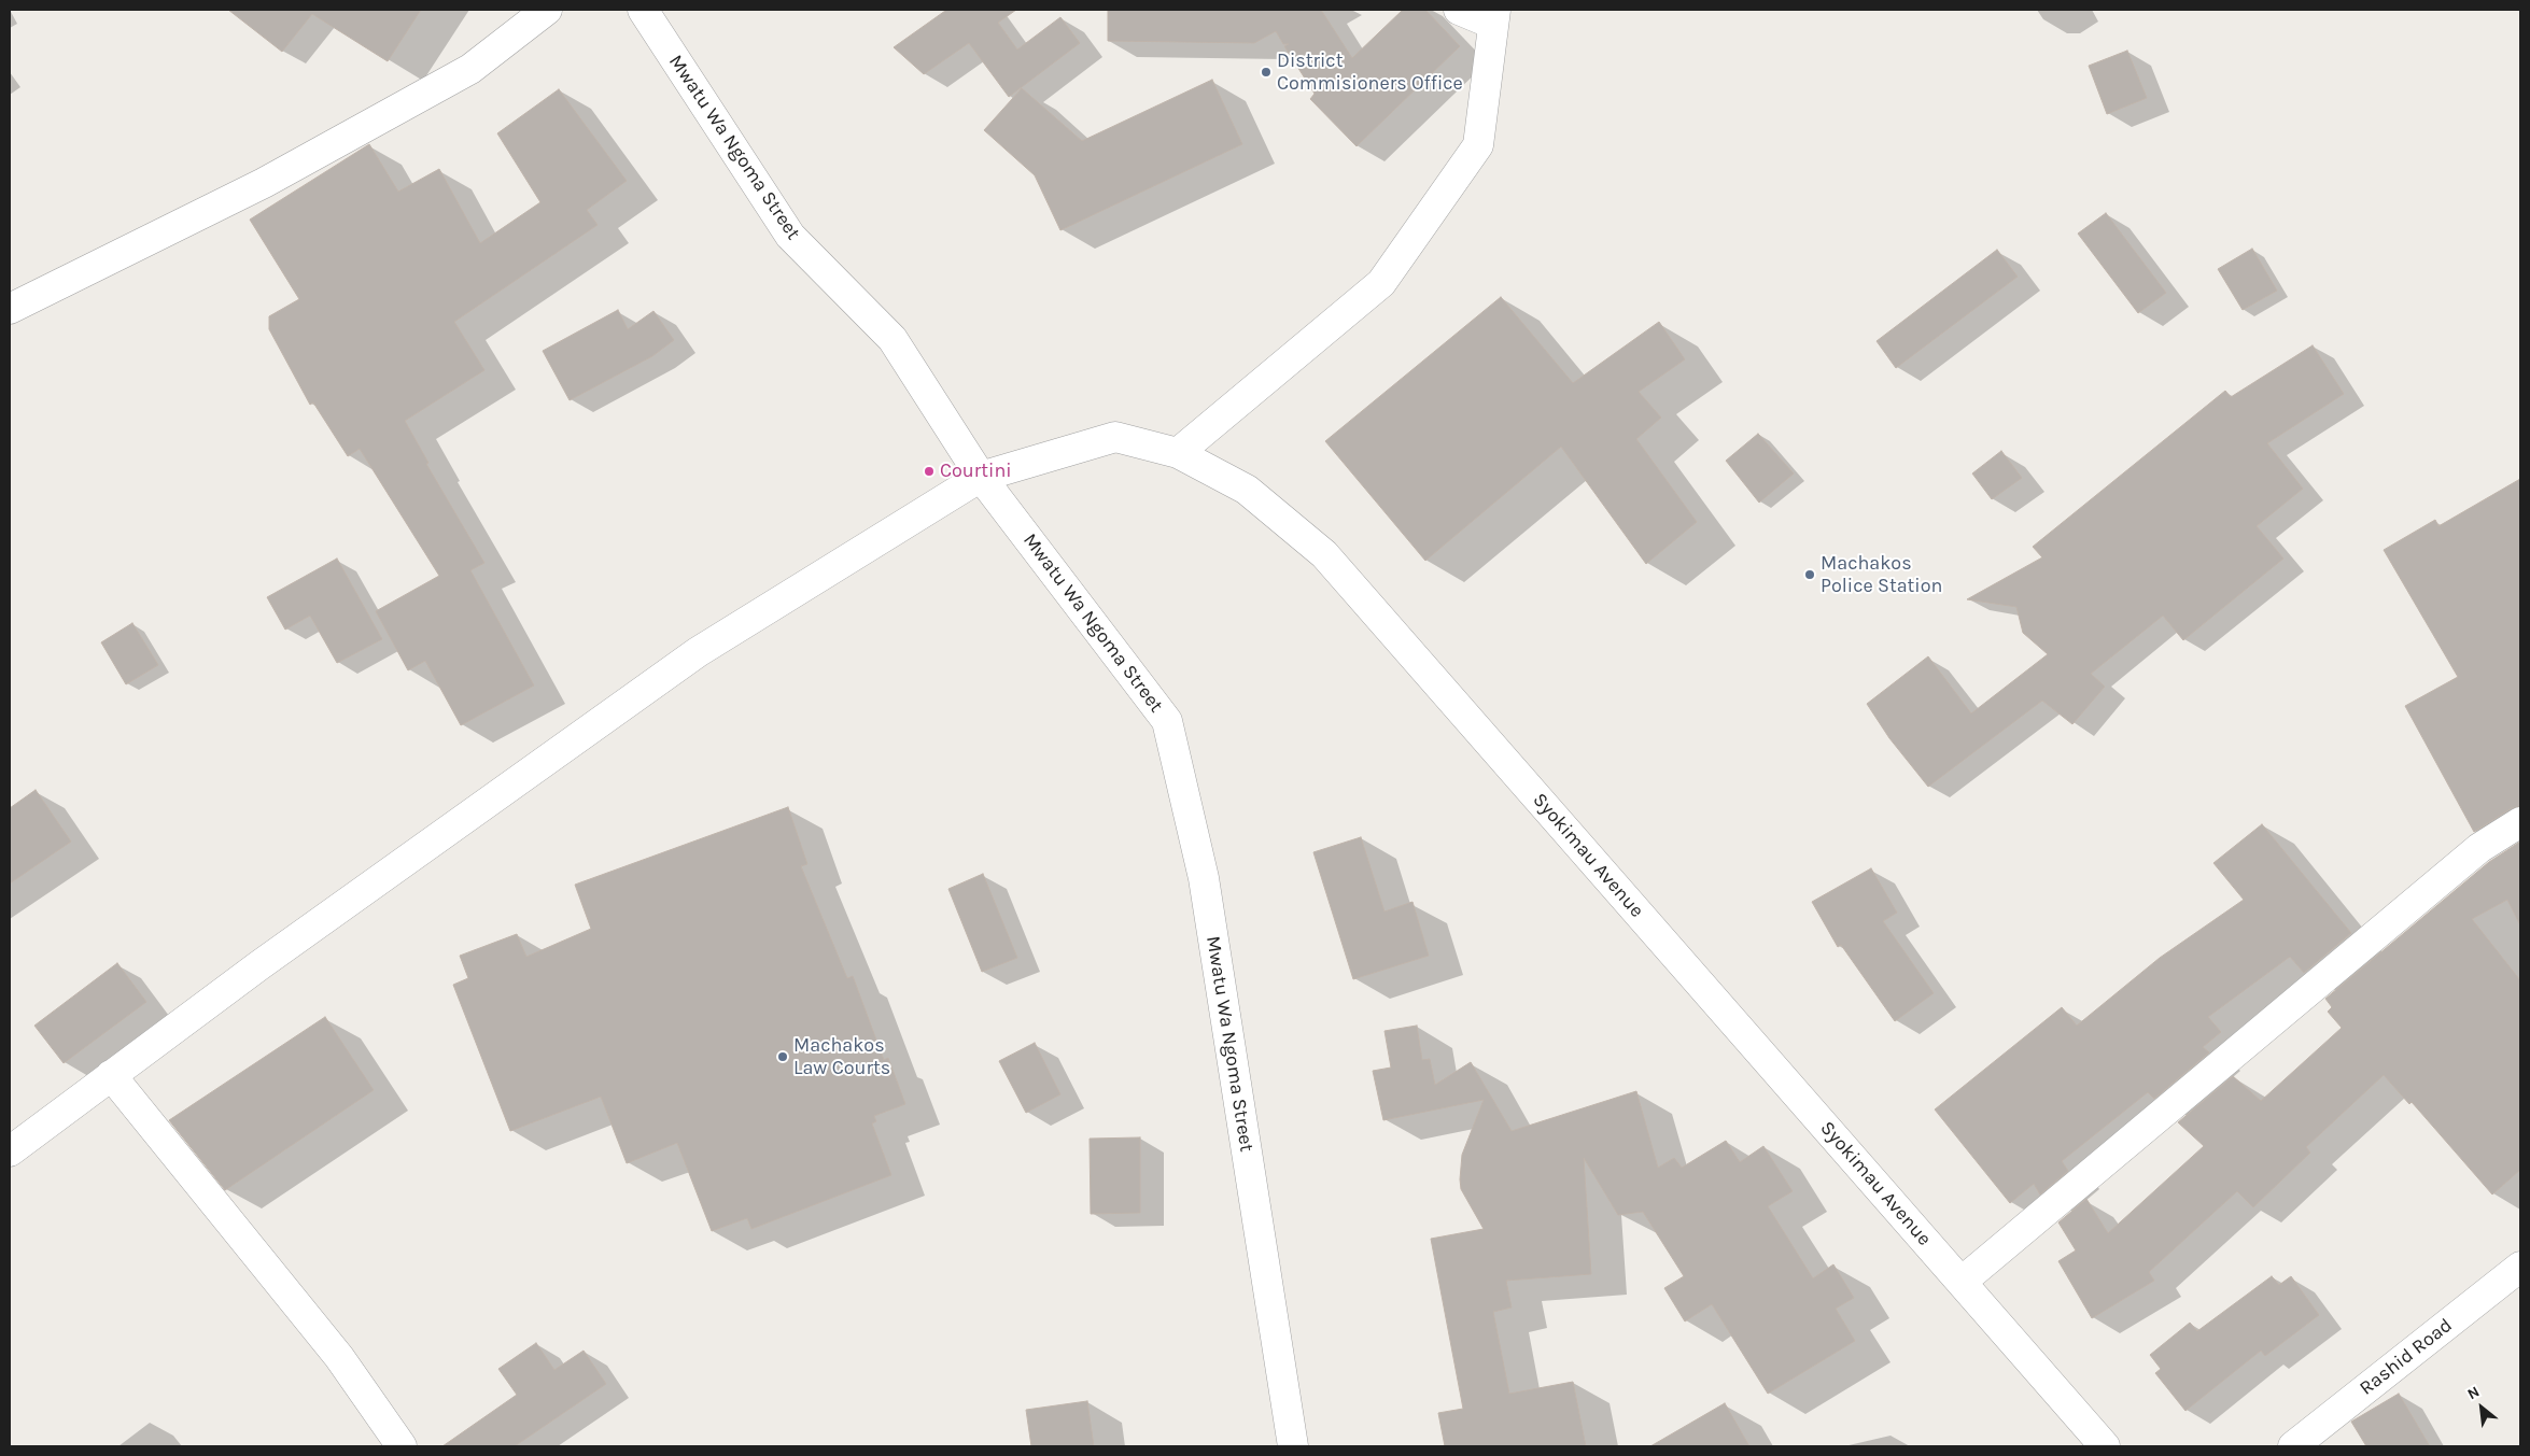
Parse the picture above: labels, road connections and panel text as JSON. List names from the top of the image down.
{
  "streets": {
    "street": ["Mwatu Wa Ngoma Street", "Syokimau Avenue", "Rashid Road"]
  },
  "crossings": [
    ["Mwatu Wa Ngoma Street", "Syokimau Avenue"]
  ],
  "places": [
    "District Commisioners Office",
    "Courtini",
    "Machakos Police Station",
    "Machakos Law Courts"
  ],
  "north": "top left"
}
